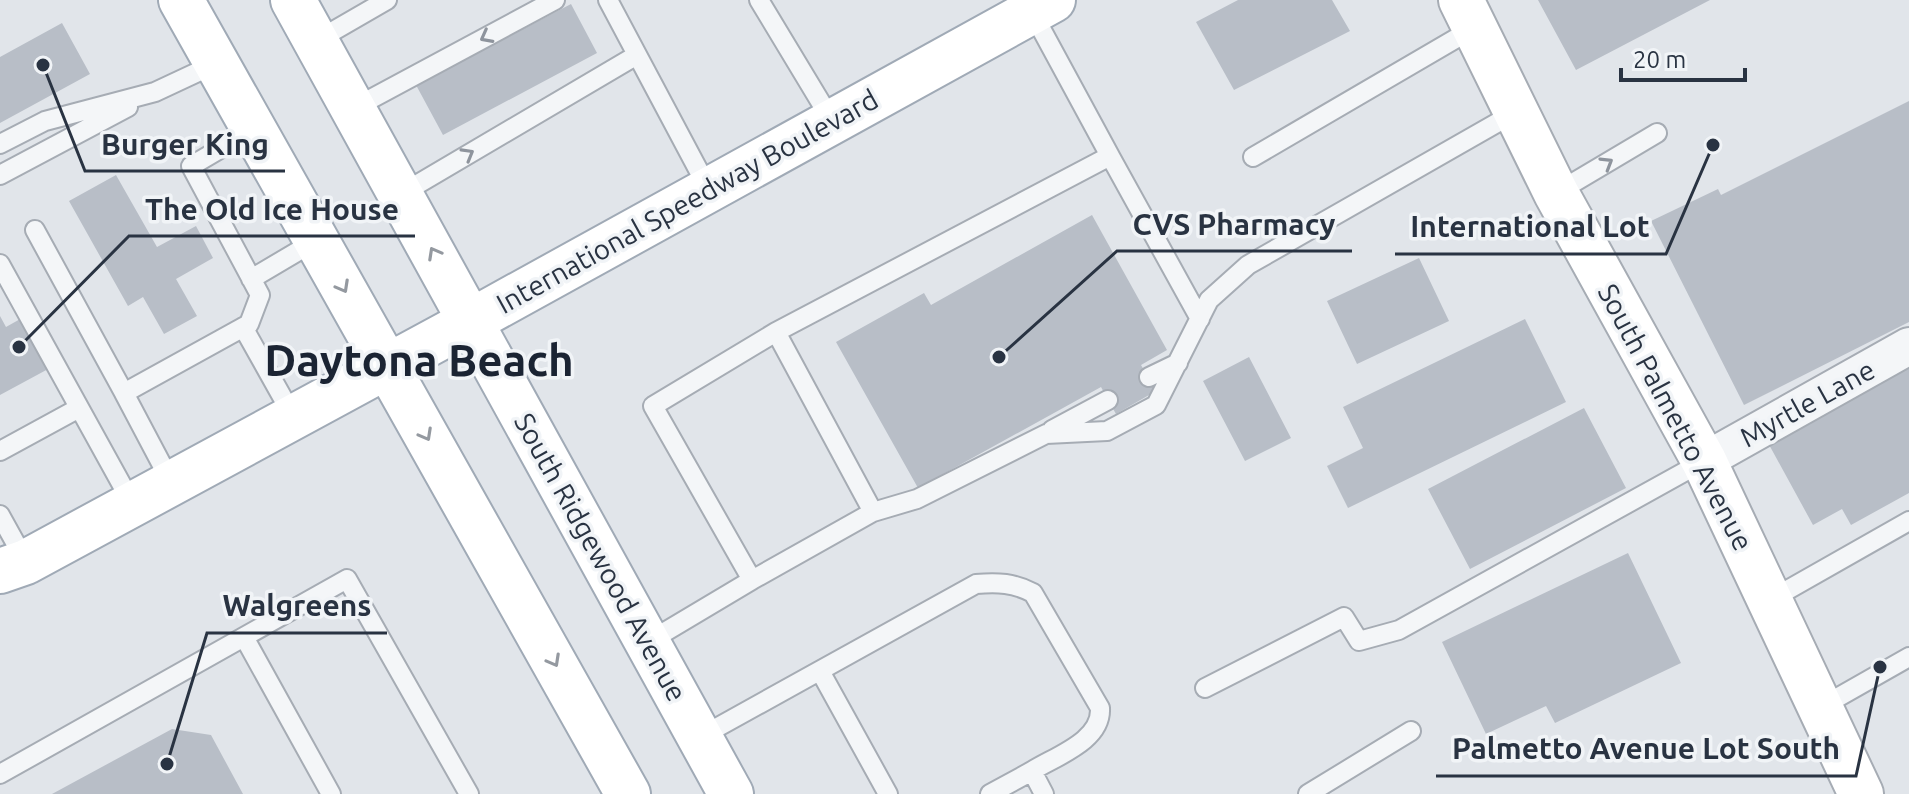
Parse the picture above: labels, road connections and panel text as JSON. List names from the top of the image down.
{
  "streets": {
    "main road": ["International Speedway Boulevard", "South Palmetto Avenue", "South Ridgewood Avenue"],
    "street": ["Myrtle Lane"]
  },
  "crossings": [
    ["International Speedway Boulevard", "South Ridgewood Avenue"],
    ["Myrtle Lane", "South Palmetto Avenue"]
  ],
  "districts": ["Daytona Beach"],
  "places": [
    "Burger King",
    "International Lot",
    "The Old Ice House",
    "CVS Pharmacy",
    "Palmetto Avenue Lot South",
    "Walgreens"
  ],
  "scale_bar": "20 m"
}
